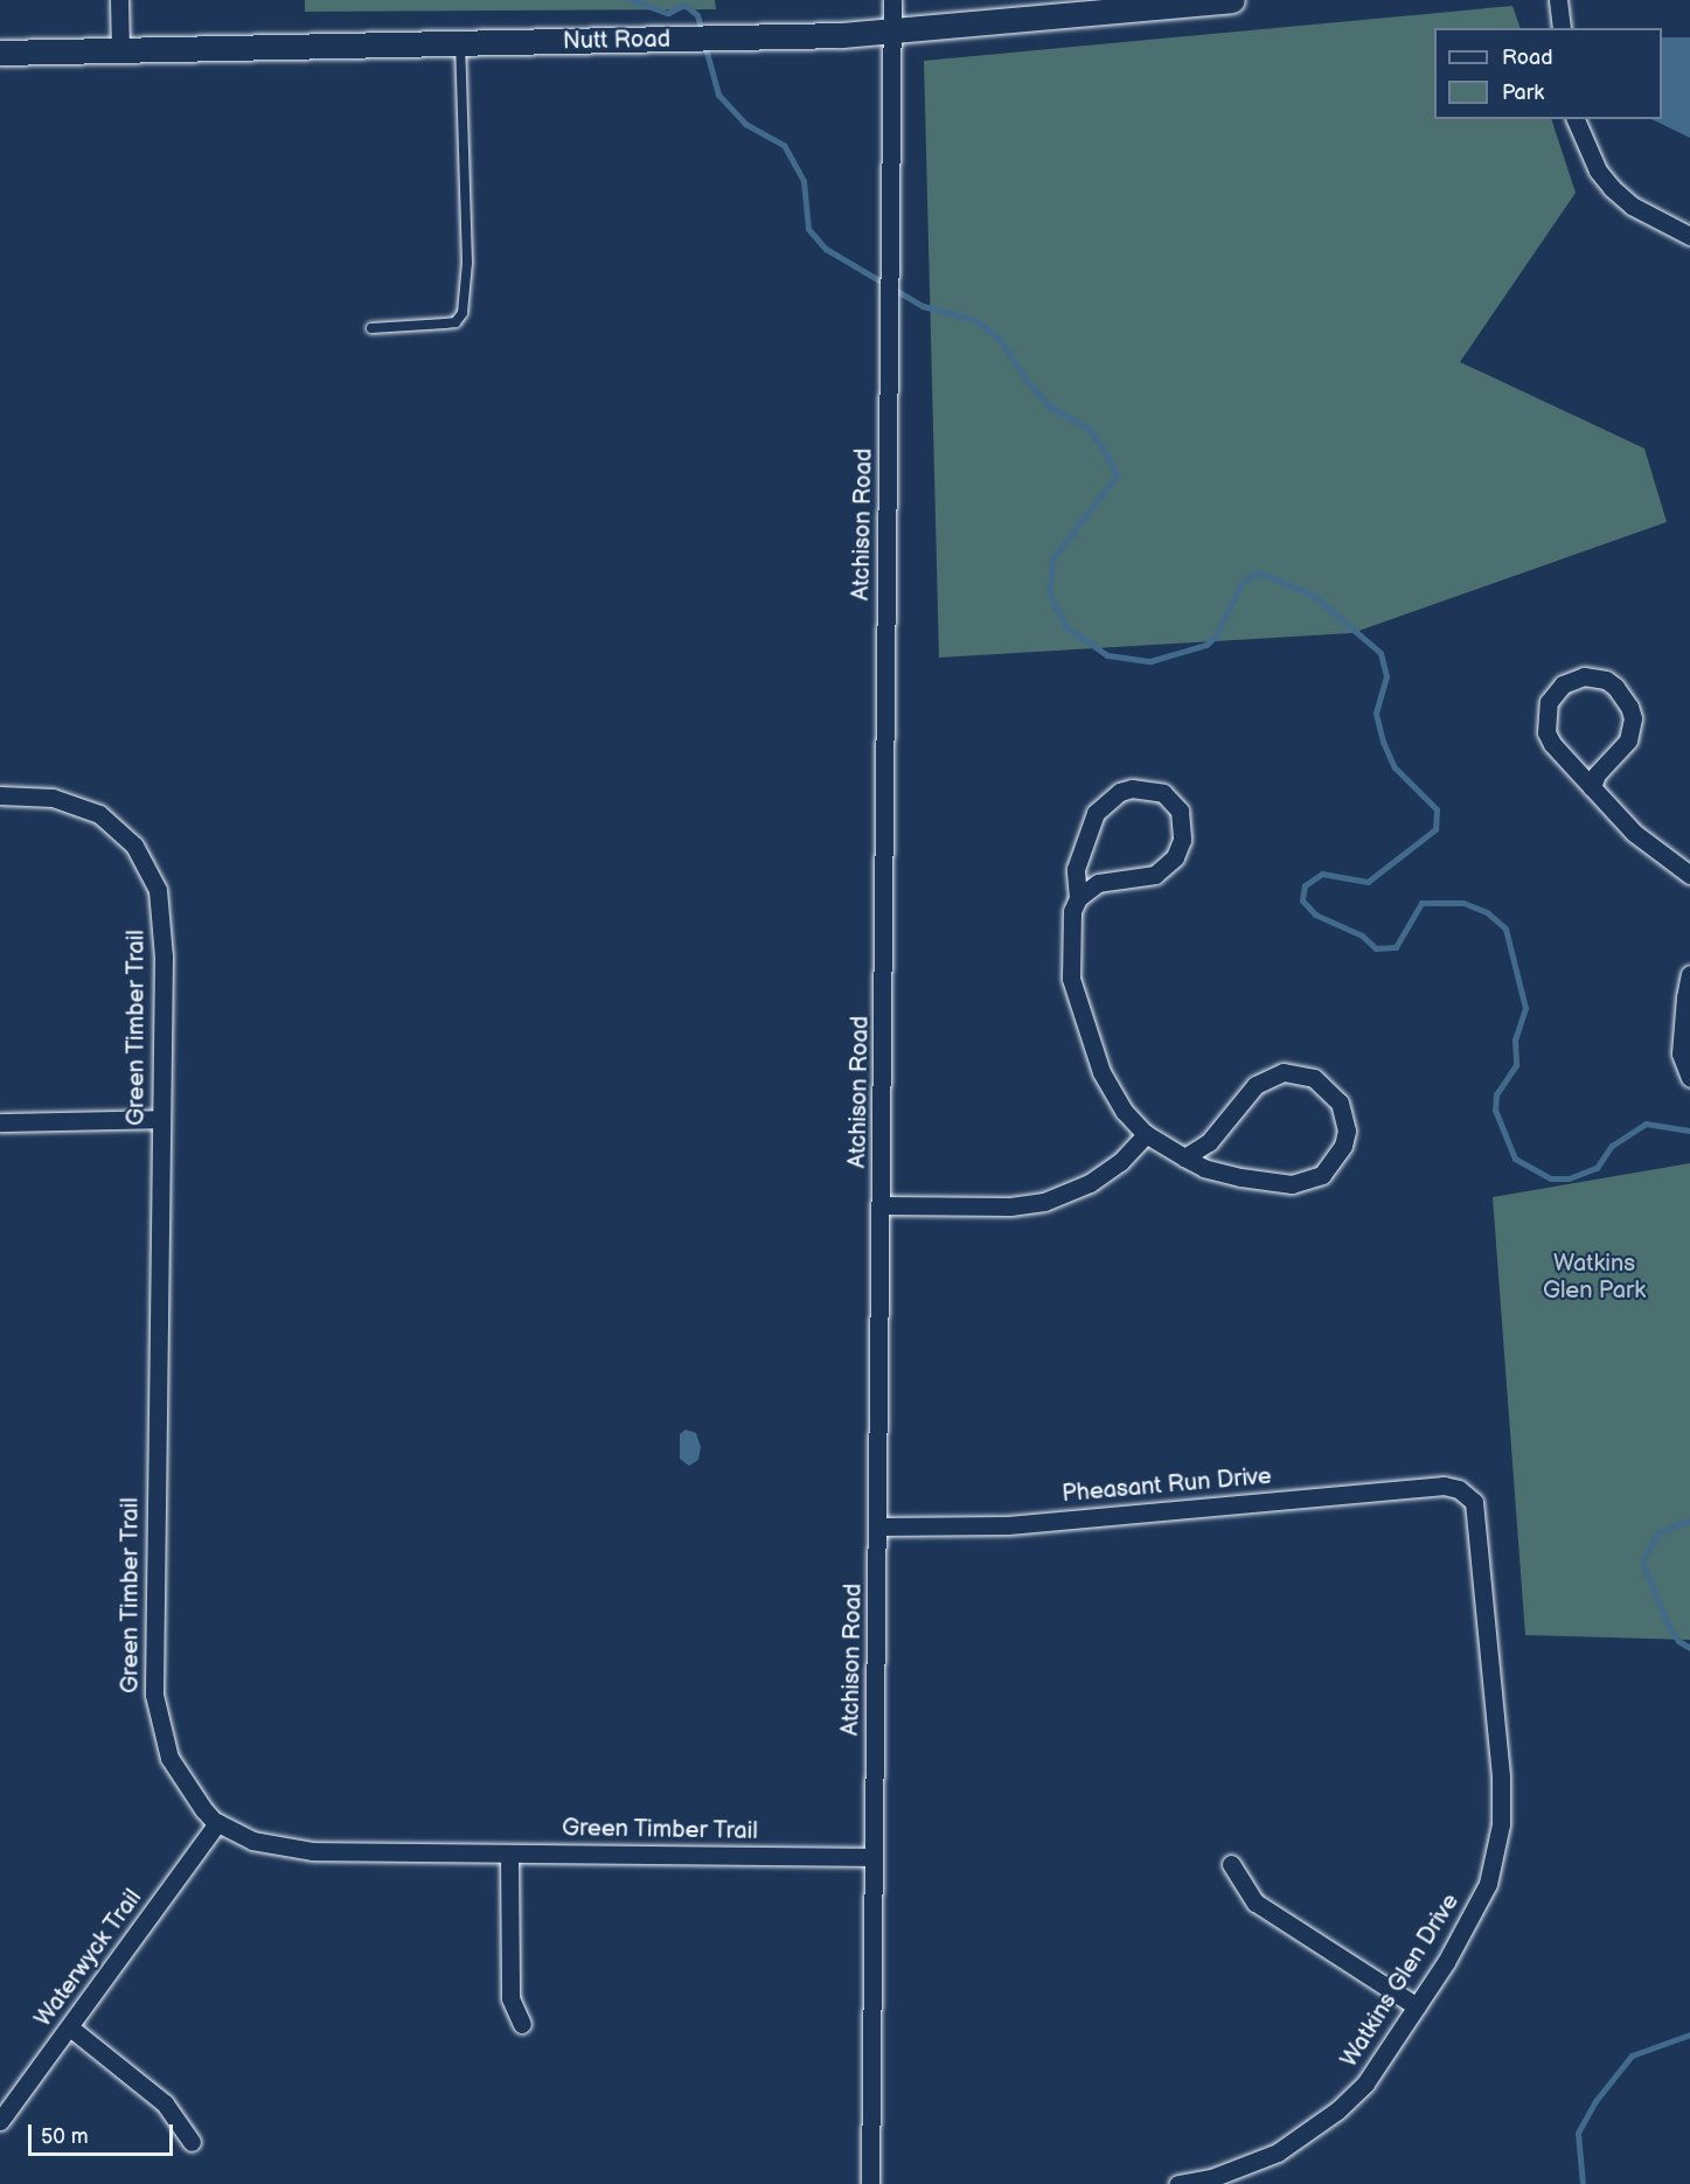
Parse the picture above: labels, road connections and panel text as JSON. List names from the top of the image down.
{
  "streets": {
    "street": [
      "Nutt Road",
      "Atchison Road",
      "Green Timber Trail",
      "Pheasant Run Drive",
      "Waterwyck Trail",
      "Watkins Glen Drive"
    ]
  },
  "crossings": [
    ["Nutt Road", "Atchison Road"],
    ["Atchison Road", "Green Timber Trail"],
    ["Atchison Road", "Pheasant Run Drive"],
    ["Green Timber Trail", "Waterwyck Trail"],
    ["Pheasant Run Drive", "Watkins Glen Drive"]
  ],
  "parks": ["Watkins Glen Park"],
  "legend": ["Road", "Park"],
  "scale_bar": "50 m"
}
